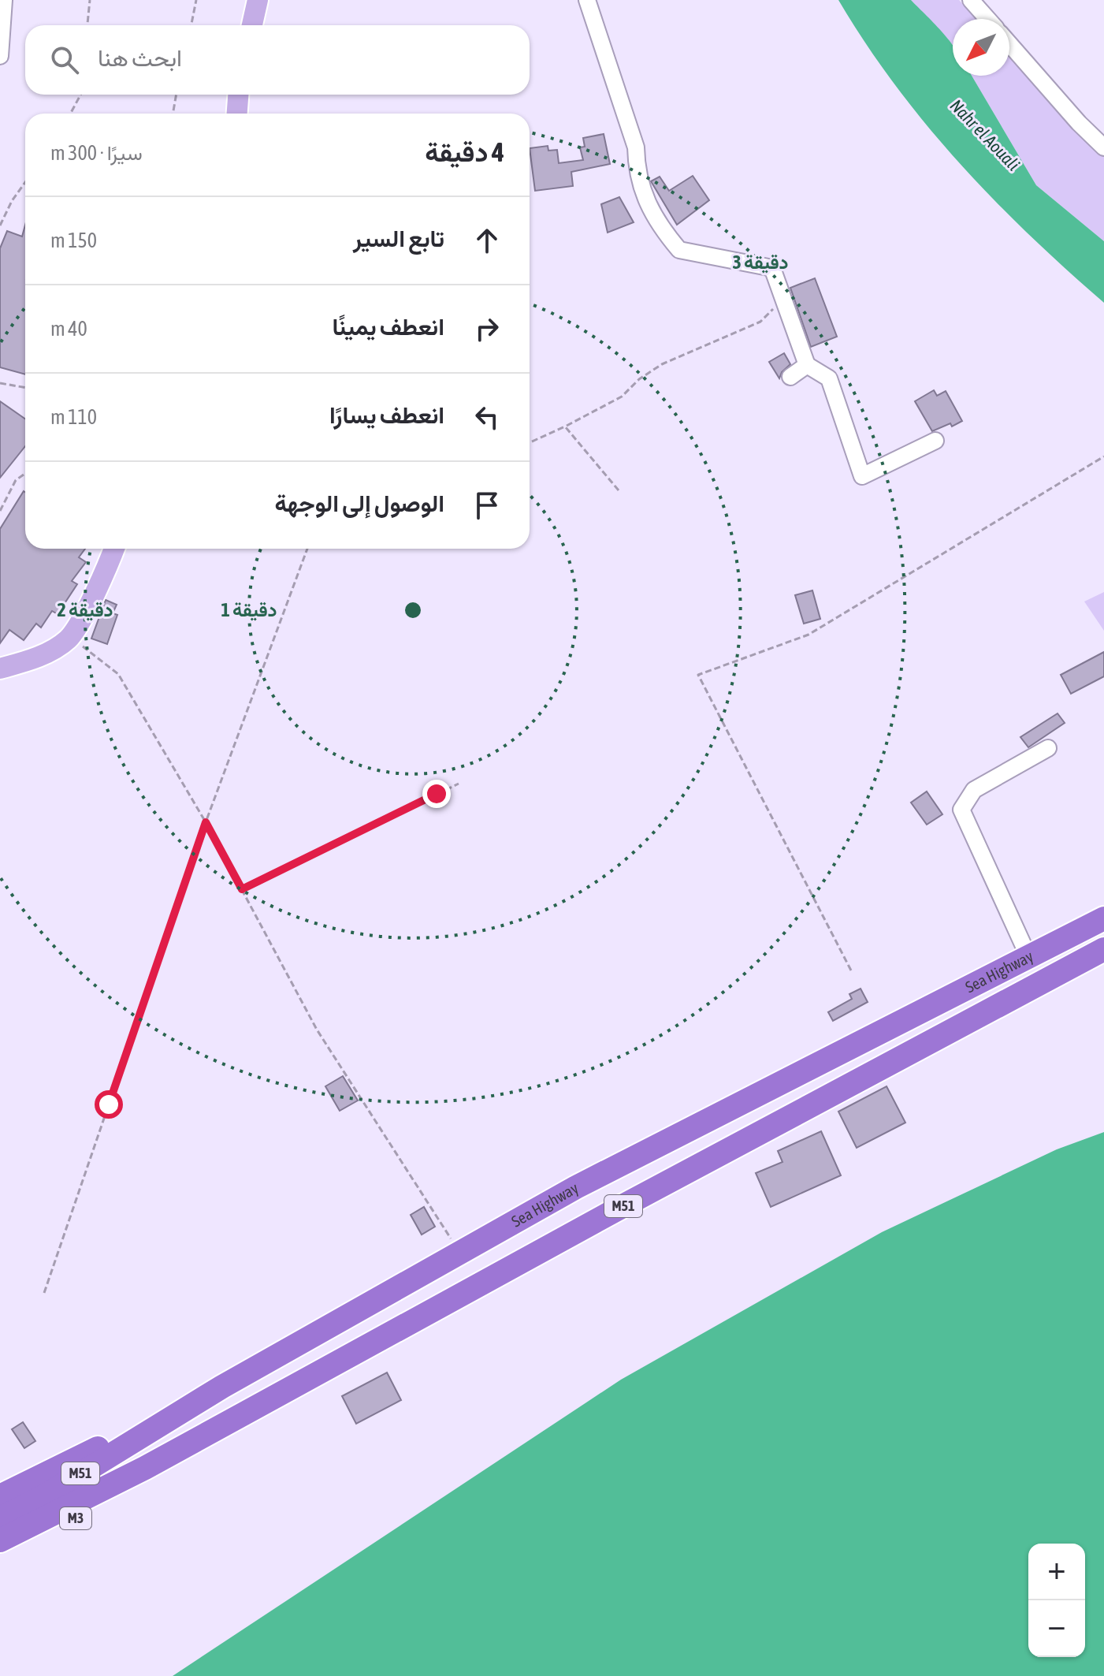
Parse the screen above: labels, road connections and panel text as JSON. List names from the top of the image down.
{
  "streets": {
    "highway": ["Sea Highway", "M51", "M3"]
  },
  "crossings": [
    ["Sea Highway", "M3"]
  ],
  "water": ["Nahr el Aouali"],
  "north": "bottom left",
  "page": {
    "search": "ابحث هنا",
    "heading": ["4 دقيقة", "سيرًا · 300 m"],
    "list": [
      ["تابع السير", "150 m"],
      ["انعطف يمينًا", "40 m"],
      ["انعطف يسارًا", "110 m"],
      "الوصول إلى الوجهة"
    ],
    "map_buttons": ["+", "−"]
  },
  "rings": ["3 دقيقة", "2 دقيقة", "1 دقيقة"]
}
